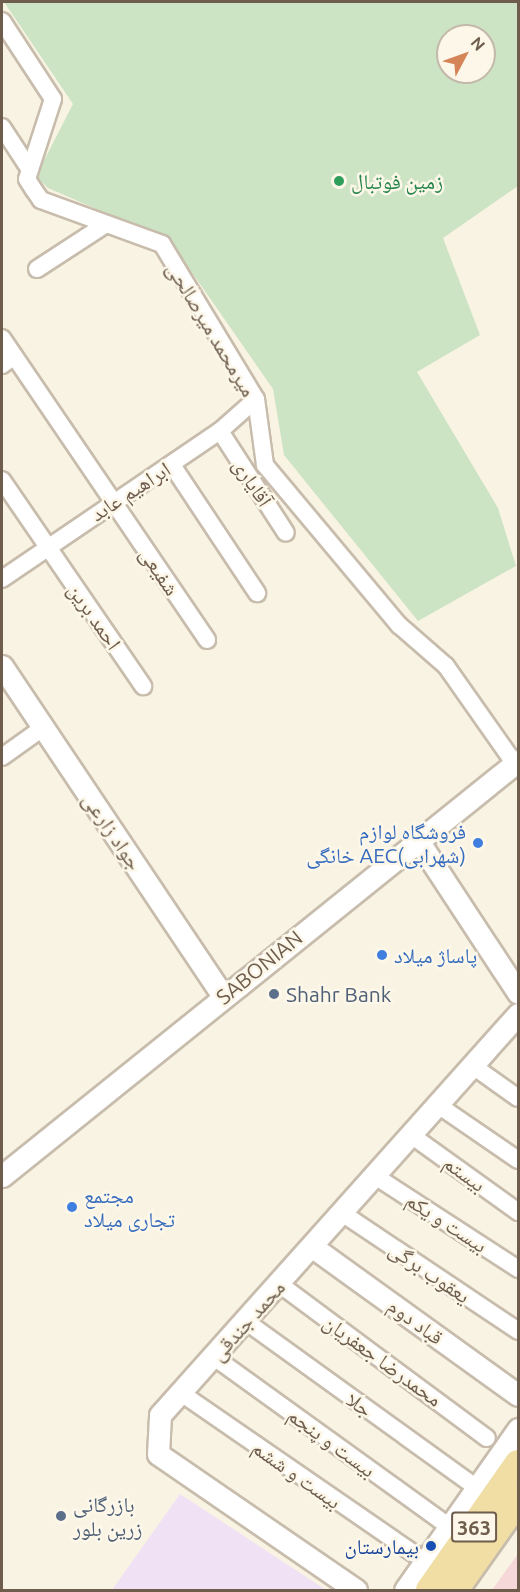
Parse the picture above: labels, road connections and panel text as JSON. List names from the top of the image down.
{
  "streets": {
    "main road": ["363"],
    "street": [
      "میرمحمد میرصالحی",
      "آقایاری",
      "ابراهیم عابد",
      "شفیعی",
      "احمد برین",
      "جواد زارعی",
      "SABONIAN",
      "بیستم",
      "بیست و یکم",
      "یعقوب برگی",
      "محمد جندقی",
      "قباد دوم",
      "محمدرضا جعفریان",
      "جلا",
      "بیست و پنجم",
      "بیست و ششم"
    ]
  },
  "crossings": [
    ["میرمحمد میرصالحی", "ابراهیم عابد"],
    ["میرمحمد میرصالحی", "SABONIAN"],
    ["آقایاری", "ابراهیم عابد"],
    ["ابراهیم عابد", "شفیعی"],
    ["ابراهیم عابد", "احمد برین"],
    ["جواد زارعی", "SABONIAN"],
    ["بیستم", "محمد جندقی"],
    ["بیست و یکم", "محمد جندقی"],
    ["یعقوب برگی", "محمد جندقی"],
    ["محمد جندقی", "قباد دوم"],
    ["محمد جندقی", "محمدرضا جعفریان"],
    ["محمد جندقی", "جلا"],
    ["محمد جندقی", "بیست و پنجم"],
    ["محمد جندقی", "بیست و ششم"]
  ],
  "places": [
    "زمین فوتبال",
    "فروشگاه‌ لوازم خانگی AEC(شهرابی)",
    "پاساژ میلاد",
    "Shahr Bank",
    "مجتمع تجاری میلاد",
    "بازرگانی زرین بلور",
    "بیمارستان"
  ],
  "north": "top right"
}
